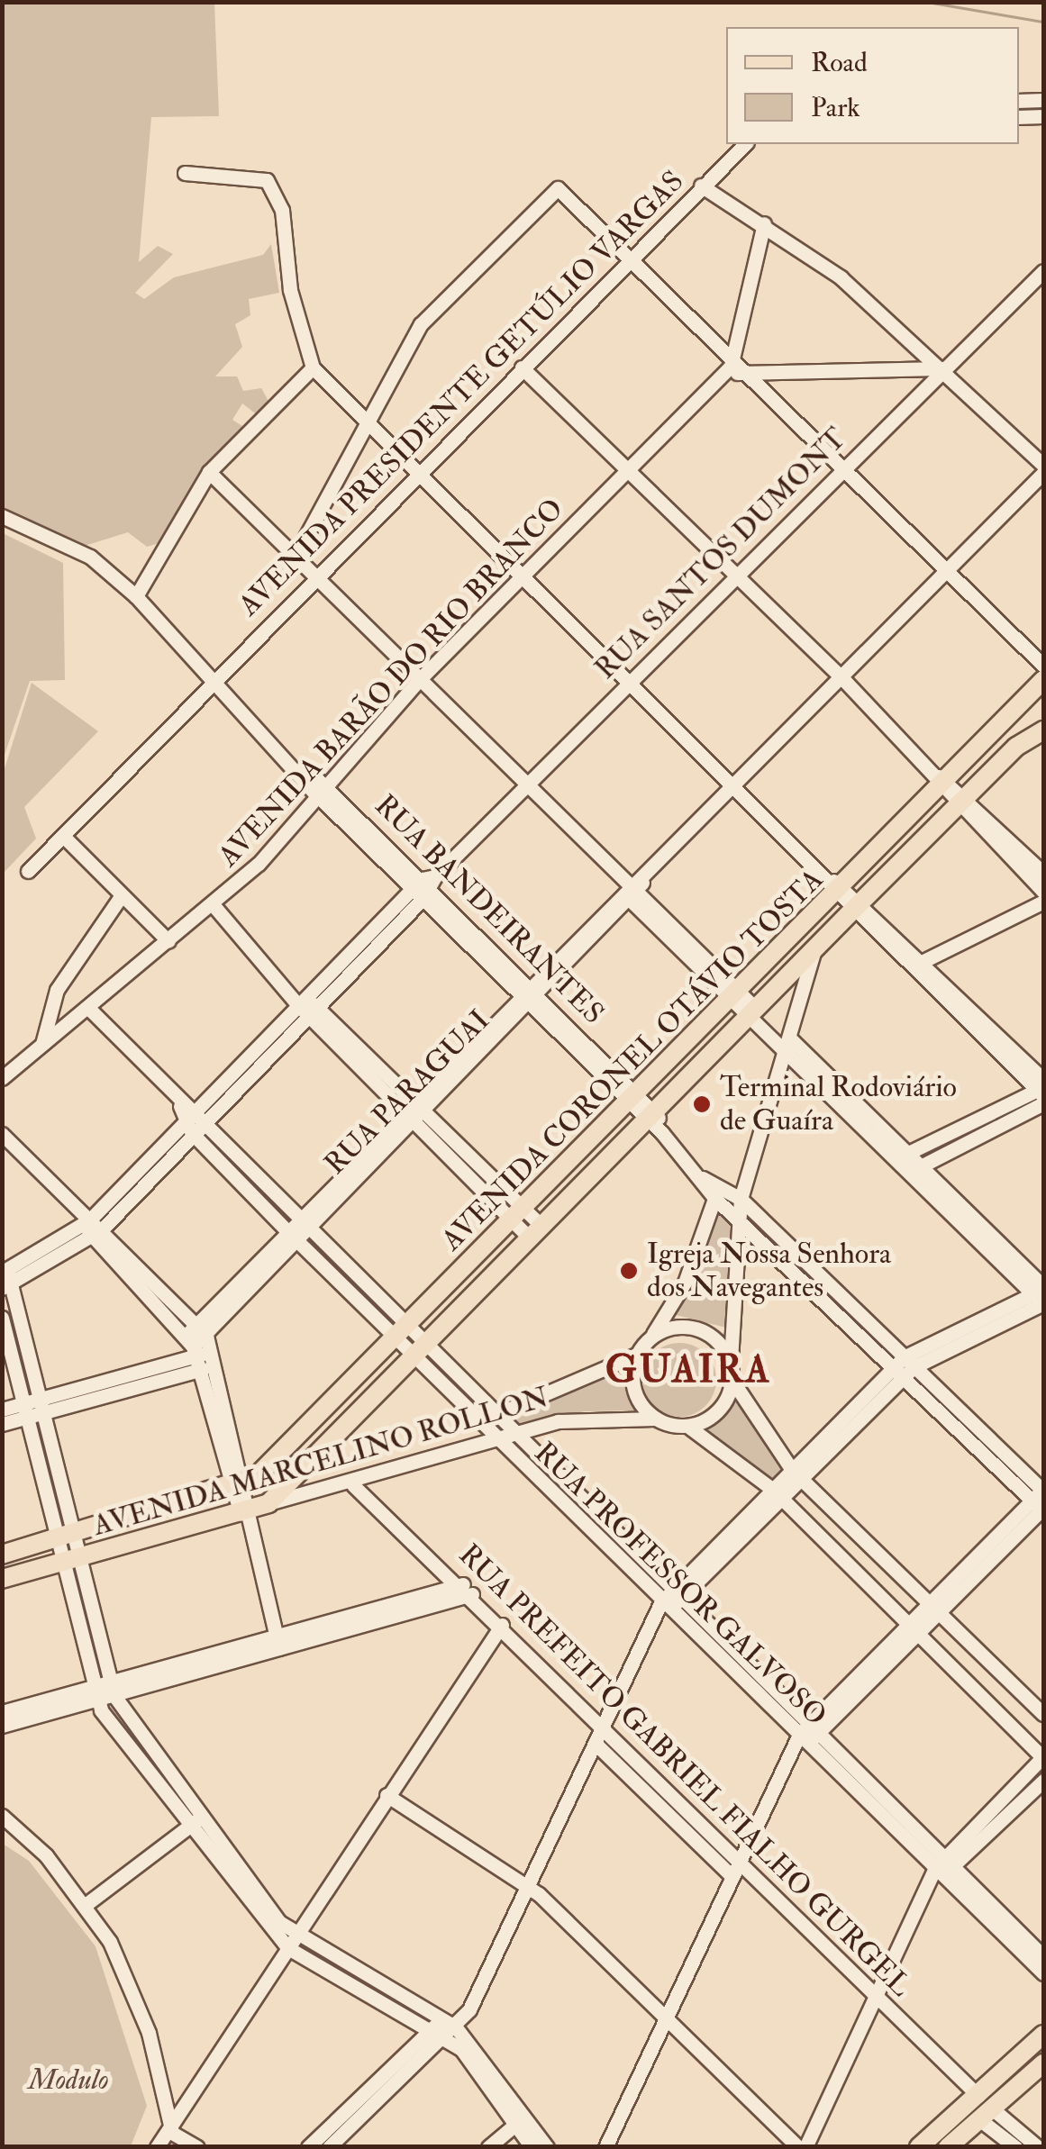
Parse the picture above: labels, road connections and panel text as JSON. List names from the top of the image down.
{
  "streets": {
    "main road": ["AVENIDA CORONEL OTÁVIO TOSTA", "AVENIDA MARCELINO ROLLON"],
    "street": [
      "AVENIDA PRESIDENTE GETÚLIO VARGAS",
      "RUA SANTOS DUMONT",
      "AVENIDA BARÃO DO RIO BRANCO",
      "RUA BANDEIRANTES",
      "RUA PARAGUAI",
      "RUA PROFESSOR GALVOSO",
      "RUA PREFEITO GABRIEL FIALHO GURGEL"
    ]
  },
  "crossings": [
    ["AVENIDA PRESIDENTE GETÚLIO VARGAS", "RUA BANDEIRANTES"],
    ["RUA SANTOS DUMONT", "RUA BANDEIRANTES"],
    ["RUA SANTOS DUMONT", "RUA PROFESSOR GALVOSO"],
    ["AVENIDA BARÃO DO RIO BRANCO", "RUA BANDEIRANTES"],
    ["AVENIDA BARÃO DO RIO BRANCO", "RUA PROFESSOR GALVOSO"],
    ["RUA BANDEIRANTES", "AVENIDA CORONEL OTÁVIO TOSTA"],
    ["RUA BANDEIRANTES", "RUA PARAGUAI"],
    ["AVENIDA CORONEL OTÁVIO TOSTA", "AVENIDA MARCELINO ROLLON"],
    ["AVENIDA CORONEL OTÁVIO TOSTA", "RUA PROFESSOR GALVOSO"],
    ["RUA PARAGUAI", "RUA PROFESSOR GALVOSO"],
    ["AVENIDA MARCELINO ROLLON", "RUA PROFESSOR GALVOSO"],
    ["AVENIDA MARCELINO ROLLON", "RUA PREFEITO GABRIEL FIALHO GURGEL"]
  ],
  "districts": ["GUAIRA"],
  "parks": ["Modulo"],
  "places": ["Terminal Rodoviário de Guaíra", "Igreja Nossa Senhora dos Navegantes"],
  "legend": ["Road", "Park"]
}
